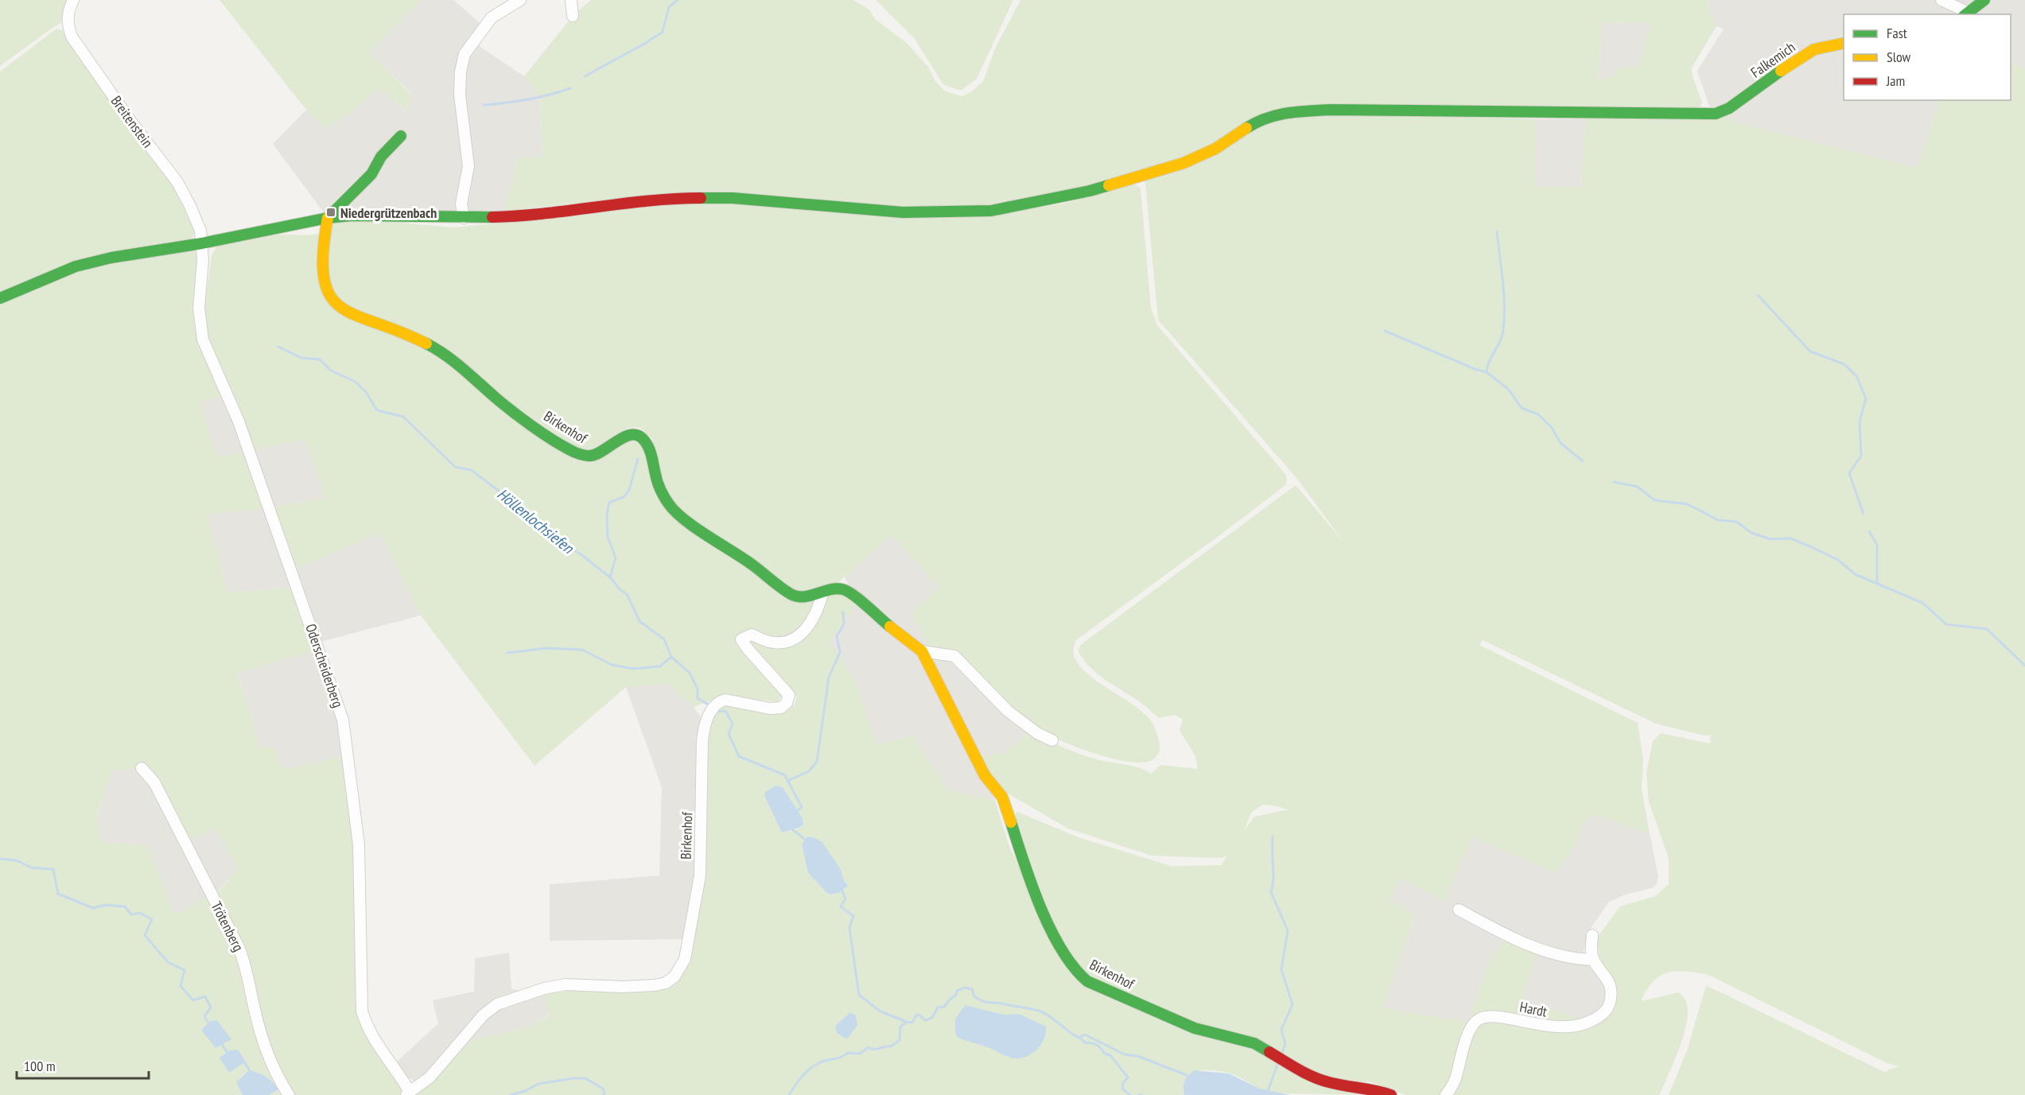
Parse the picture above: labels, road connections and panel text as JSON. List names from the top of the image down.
{
  "streets": {
    "street": [
      "Falkemich",
      "Breitenstein",
      "Birkenhof",
      "Oderscheiderberg",
      "Trötenberg",
      "Hardt"
    ]
  },
  "crossings": [
    ["Breitenstein", "Oderscheiderberg"],
    ["Birkenhof", "Oderscheiderberg"]
  ],
  "water": ["Höllenlochsiefen"],
  "places": {
    "transit": ["Niedergrützenbach"]
  },
  "legend": ["Fast", "Slow", "Jam"],
  "scale_bar": "100 m"
}
